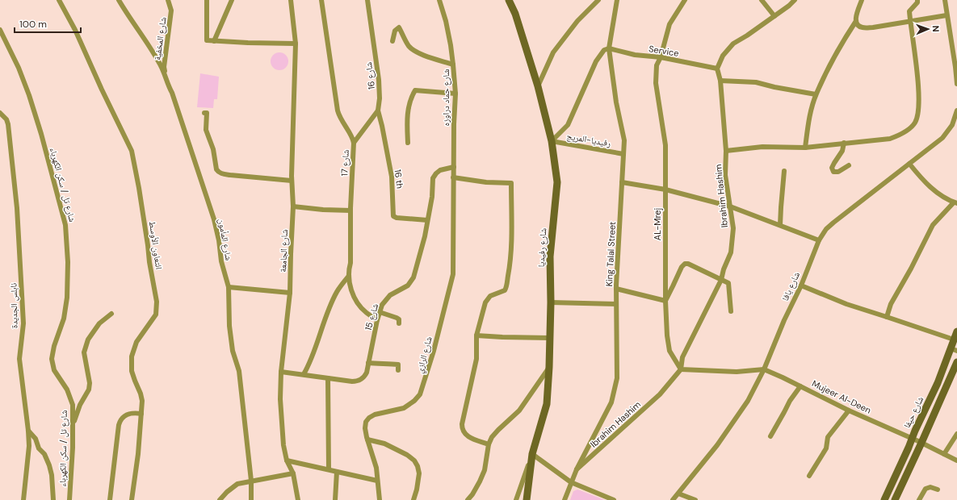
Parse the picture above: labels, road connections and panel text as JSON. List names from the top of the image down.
{
  "streets": {
    "main road": ["شارع رفيديا", "شارع حيفا"],
    "street": [
      "شارع المخفية",
      "Service",
      "شارع 16",
      "شارع حماد دراوزه",
      "رفيديا-المريج",
      "شارع 17",
      "16 th",
      "شارع تل / سكن الكهرباء",
      "Ibrahim Hashim",
      "AL-Mrej",
      "شارع المأمون",
      "التعاون الأوسط",
      "شارع الجامعة",
      "King Talal Street",
      "شارع يافا",
      "نابلس الجديدة",
      "شارع 15",
      "شارع الرازي",
      "Mujeer Al-Deen"
    ]
  },
  "crossings": [
    ["شارع المخفية", "شارع المأمون"],
    ["Service", "Ibrahim Hashim"],
    ["Service", "AL-Mrej"],
    ["Service", "King Talal Street"],
    ["شارع 16", "16 th"],
    ["شارع حماد دراوزه", "شارع 15"],
    ["شارع حماد دراوزه", "شارع الرازي"],
    ["رفيديا-المريج", "شارع رفيديا"],
    ["رفيديا-المريج", "King Talal Street"],
    ["شارع 17", "شارع 15"],
    ["16 th", "شارع 15"],
    ["Ibrahim Hashim", "AL-Mrej"],
    ["Ibrahim Hashim", "King Talal Street"],
    ["شارع الجامعة", "شارع 15"],
    ["شارع يافا", "Mujeer Al-Deen"],
    ["Mujeer Al-Deen", "شارع حيفا"]
  ],
  "scale_bar": "100 m",
  "north": "right"
}
